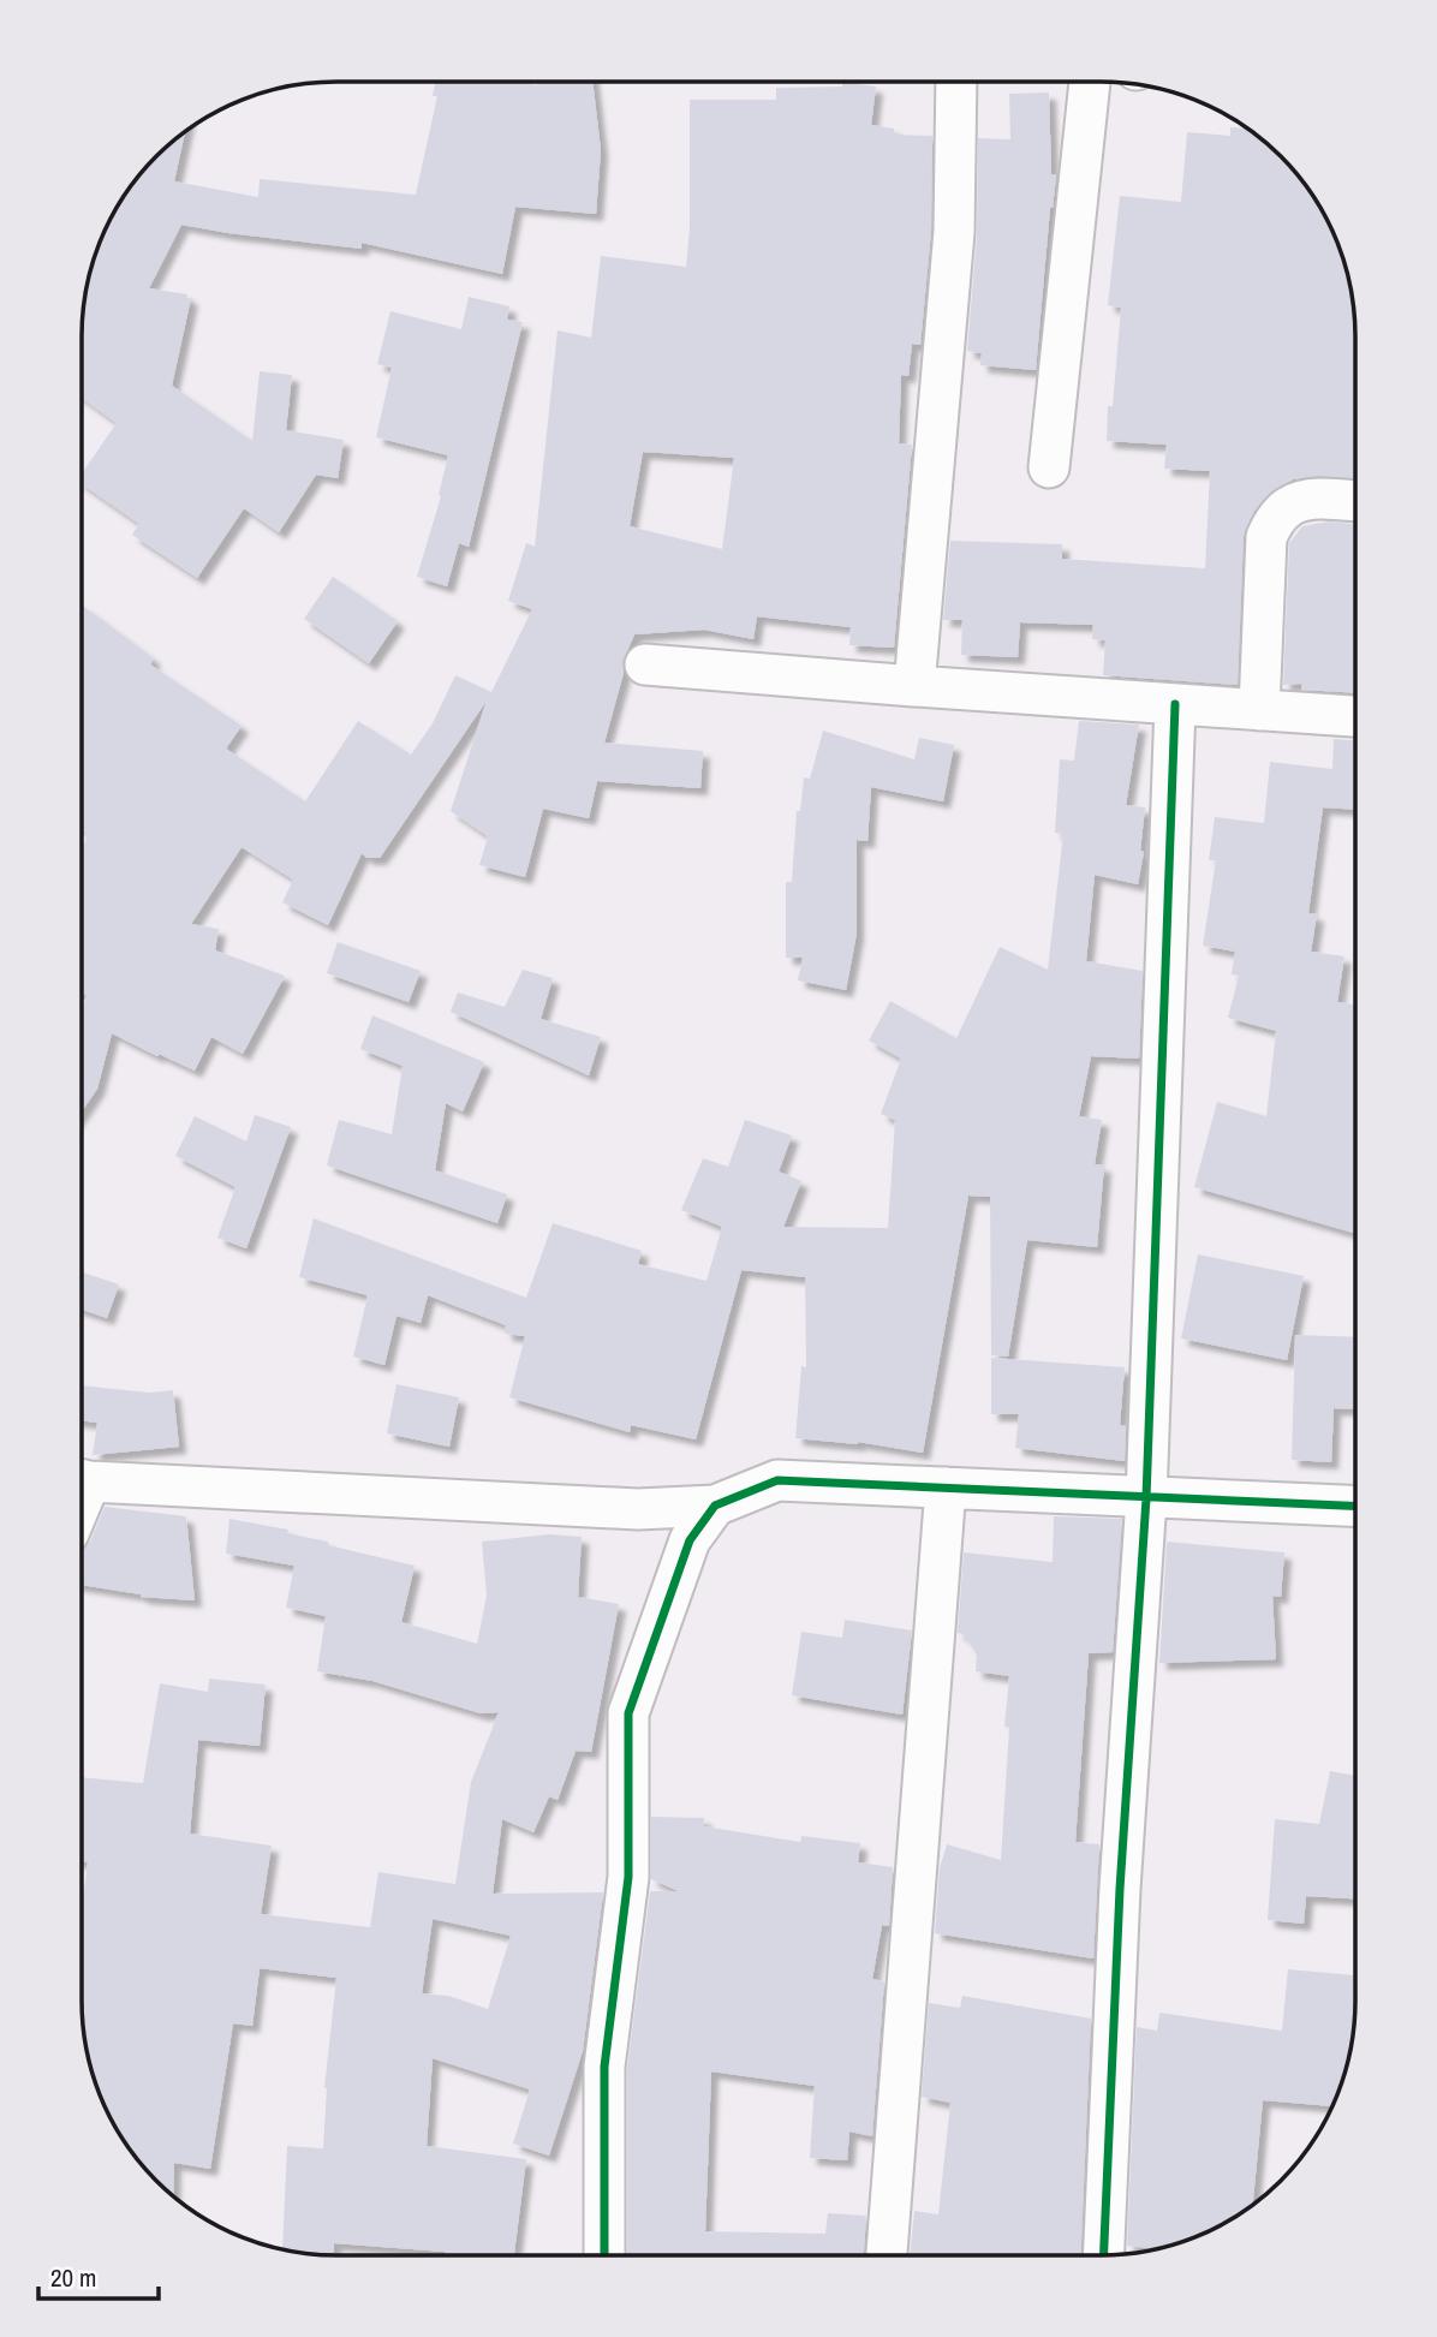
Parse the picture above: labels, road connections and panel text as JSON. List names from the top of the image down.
{
  "scale_bar": "20 m"
}
